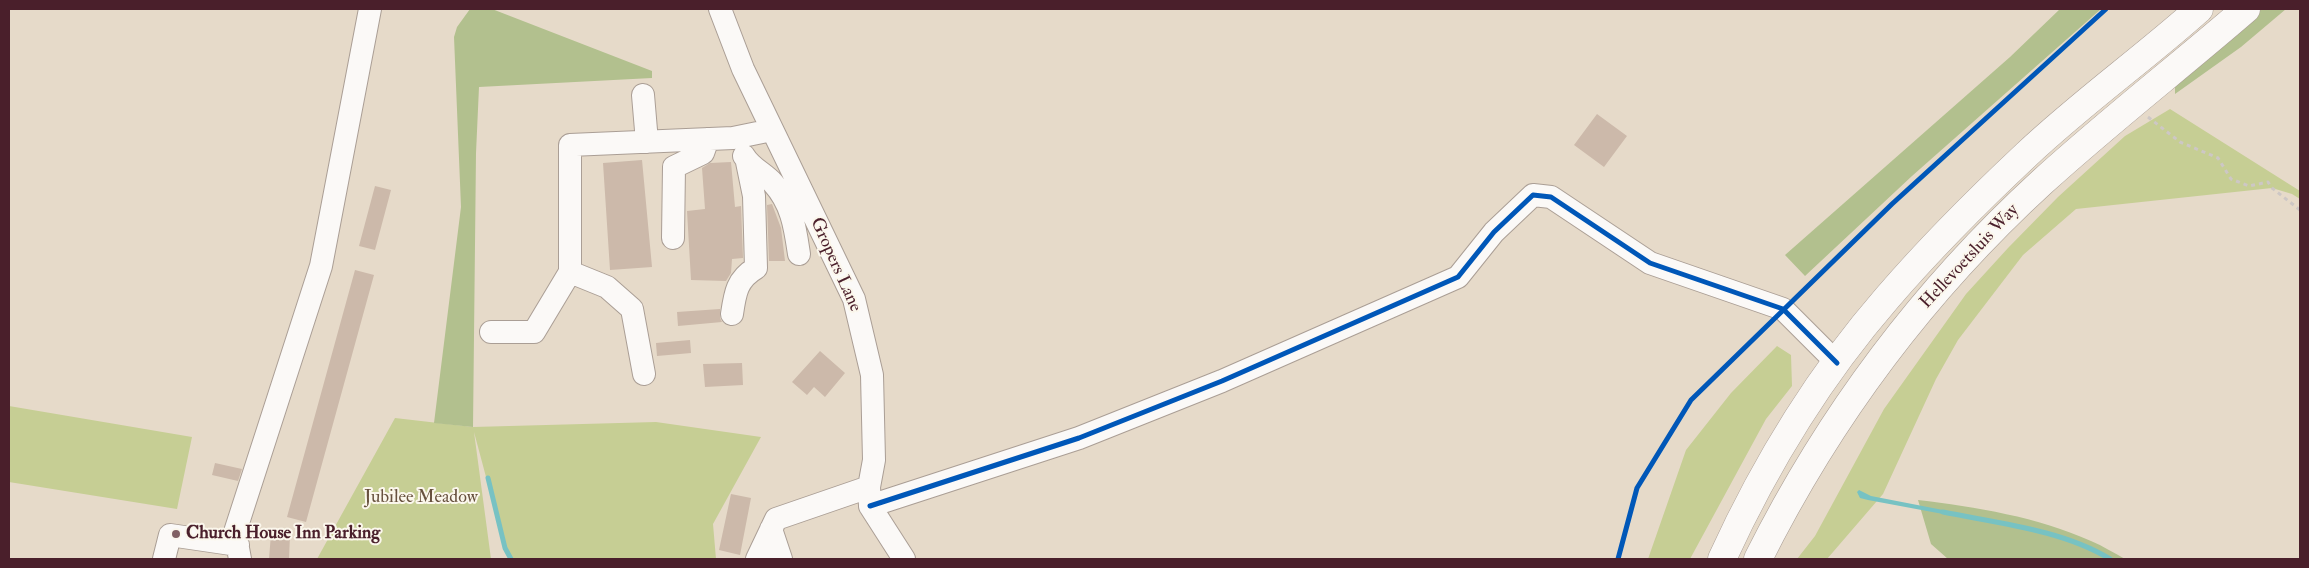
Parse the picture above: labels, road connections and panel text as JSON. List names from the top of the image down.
{
  "streets": {
    "highway": ["Hellevoetsluis Way"],
    "street": ["Gropers Lane"]
  },
  "parks": ["Jubilee Meadow"],
  "places": ["Church House Inn Parking"]
}
